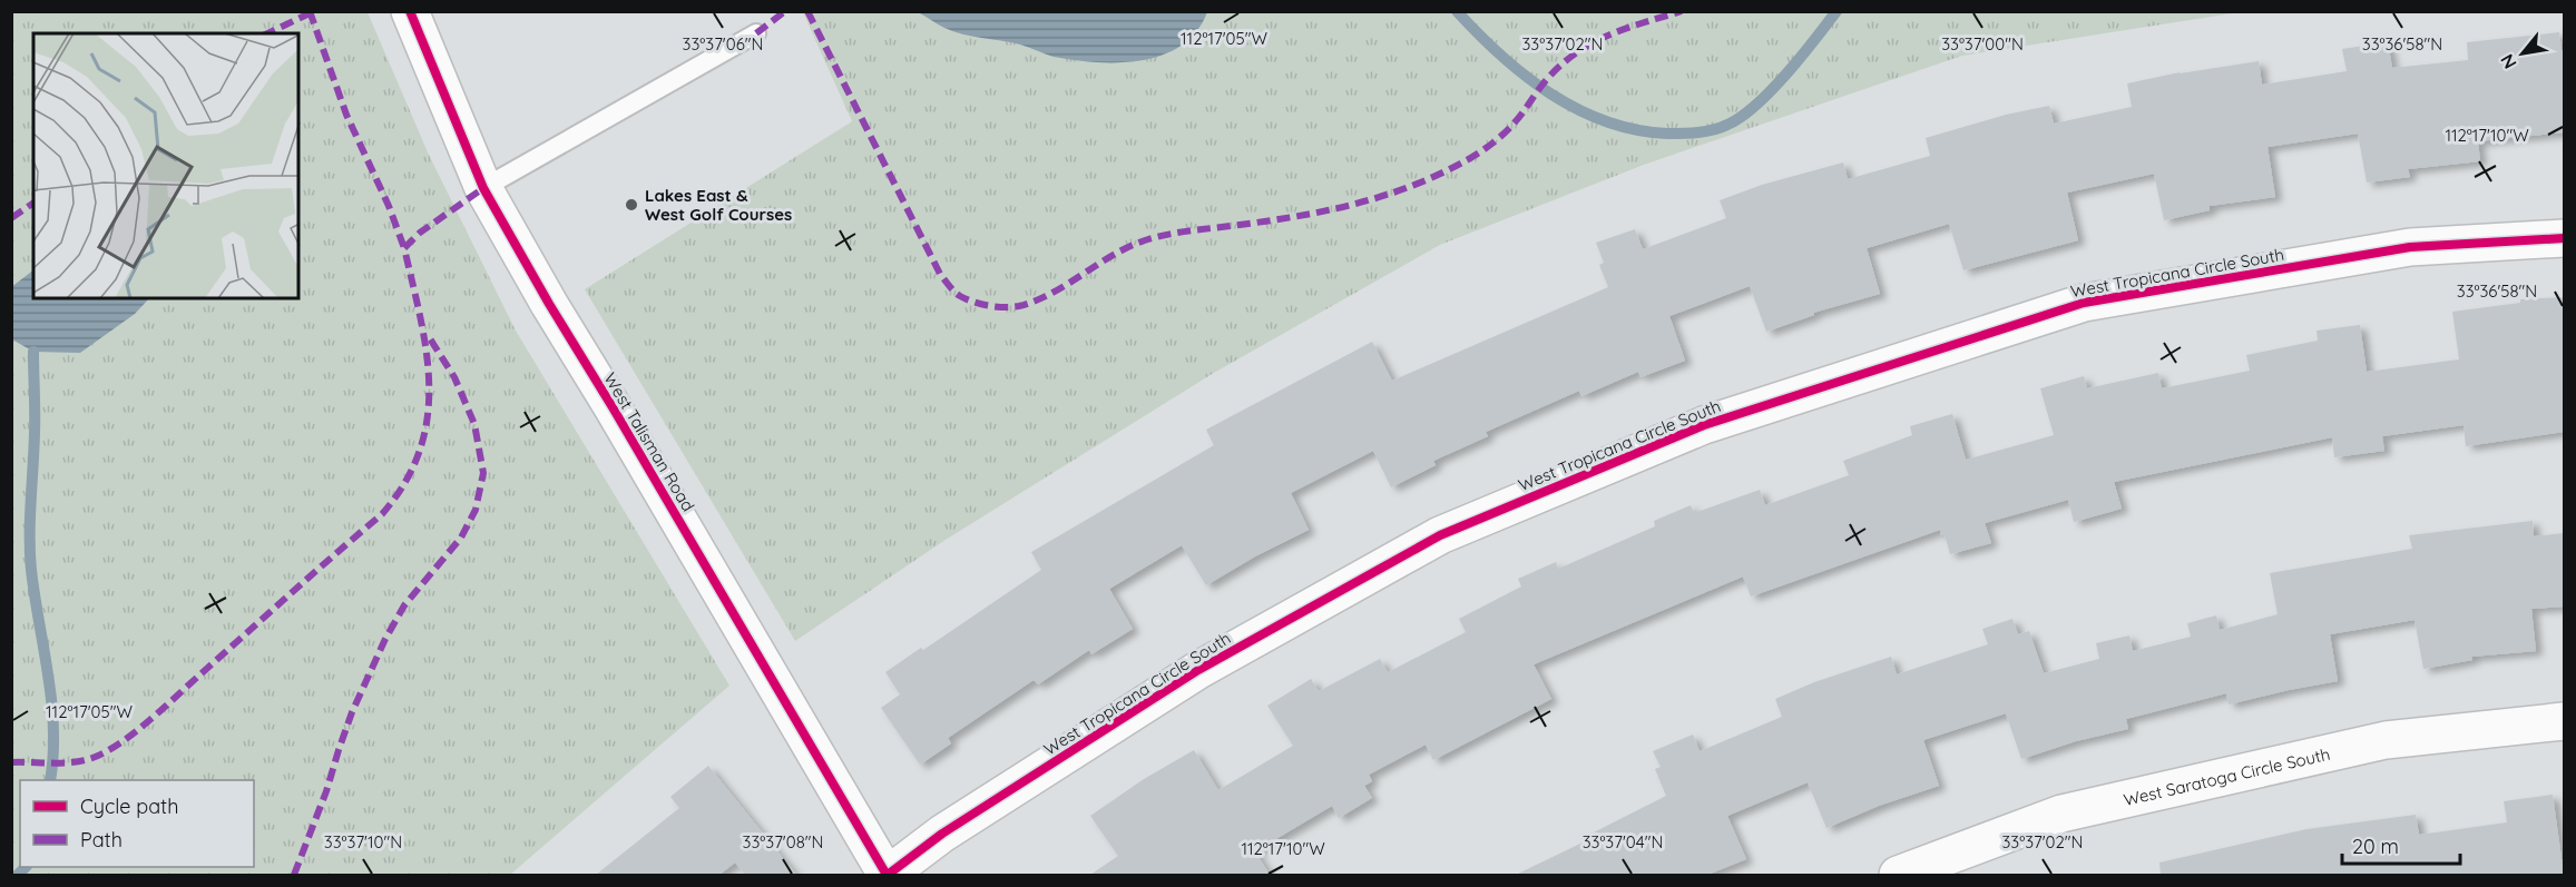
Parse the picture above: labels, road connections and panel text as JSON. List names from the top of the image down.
{
  "streets": {
    "street": ["West Tropicana Circle South", "West Talisman Road", "West Saratoga Circle South"]
  },
  "crossings": [
    ["West Tropicana Circle South", "West Talisman Road"]
  ],
  "places": ["Lakes East & West Golf Courses"],
  "legend": ["Cycle path", "Path"],
  "scale_bar": "20 m",
  "north": "bottom left",
  "coordinates": [
    "112°17'05\"W",
    "33°37'06\"N",
    "33°37'02\"N",
    "33°37'00\"N",
    "33°36'58\"N",
    "112°17'10\"W",
    "33°37'10\"N",
    "33°37'08\"N",
    "33°37'04\"N"
  ]
}
